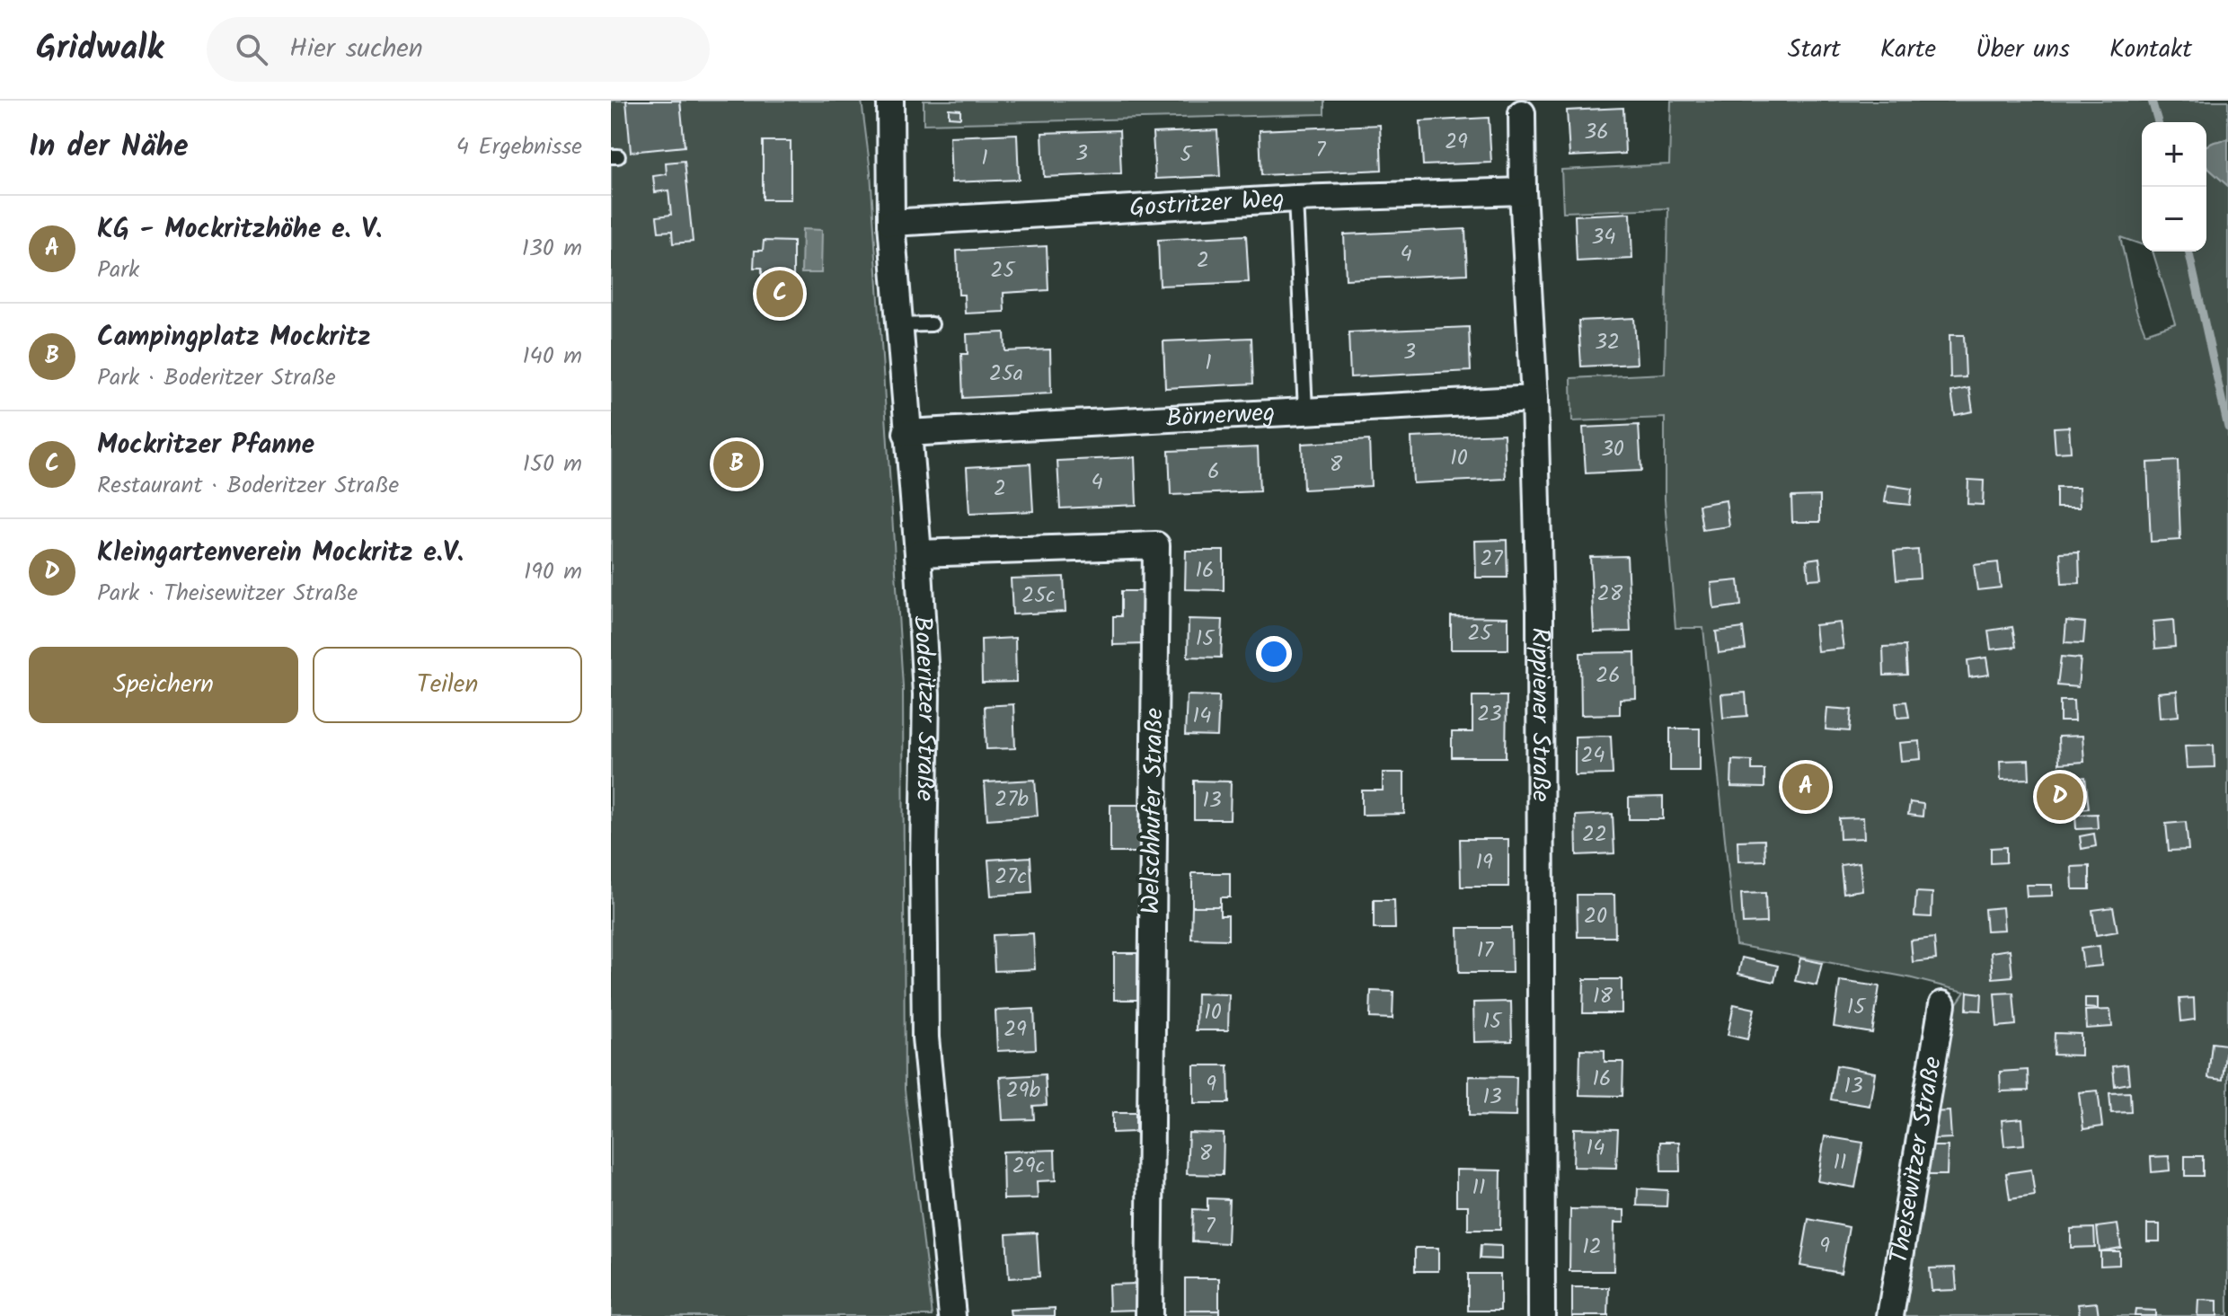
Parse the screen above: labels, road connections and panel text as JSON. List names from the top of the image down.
{
  "streets": {
    "street": [
      "Gostritzer Weg",
      "Börnerweg",
      "Boderitzer Straße",
      "Rippiener Straße",
      "Welschhufer Straße",
      "Theisewitzer Straße"
    ]
  },
  "crossings": [
    ["Gostritzer Weg", "Boderitzer Straße"],
    ["Gostritzer Weg", "Rippiener Straße"],
    ["Börnerweg", "Boderitzer Straße"],
    ["Börnerweg", "Rippiener Straße"],
    ["Boderitzer Straße", "Welschhufer Straße"]
  ],
  "house_numbers": [
    "36",
    "29",
    "7",
    "3",
    "5",
    "1",
    "34",
    "4",
    "2",
    "25",
    "32",
    "3",
    "1",
    "25a",
    "30",
    "10",
    "8",
    "6",
    "4",
    "2",
    "27",
    "16",
    "28",
    "25c",
    "25",
    "15",
    "26",
    "23",
    "14",
    "24",
    "27b",
    "13",
    "22",
    "19",
    "27c",
    "20",
    "17",
    "18",
    "15",
    "10",
    "15",
    "29",
    "16",
    "9",
    "13",
    "29b",
    "13",
    "14",
    "8",
    "11",
    "29c",
    "11",
    "7",
    "9",
    "12"
  ],
  "page": {
    "header": "Gridwalk",
    "search": "Hier suchen",
    "nav": [
      "Start",
      "Karte",
      "Über uns",
      "Kontakt"
    ],
    "heading": ["In der Nähe", "4 Ergebnisse"],
    "map_buttons": ["+", "−"],
    "list": [
      {
        "mark": "A",
        "name": "KG - Mockritzhöhe e. V.",
        "note": "Park",
        "value": "130 m"
      },
      {
        "mark": "B",
        "name": "Campingplatz Mockritz",
        "note": "Park · Boderitzer Straße",
        "value": "140 m"
      },
      {
        "mark": "C",
        "name": "Mockritzer Pfanne",
        "note": "Restaurant · Boderitzer Straße",
        "value": "150 m"
      },
      {
        "mark": "D",
        "name": "Kleingartenverein Mockritz e.V.",
        "note": "Park · Theisewitzer Straße",
        "value": "190 m"
      }
    ],
    "pins": [
      "C",
      "B",
      "A",
      "D"
    ],
    "buttons": ["Speichern", "Teilen"]
  }
}
